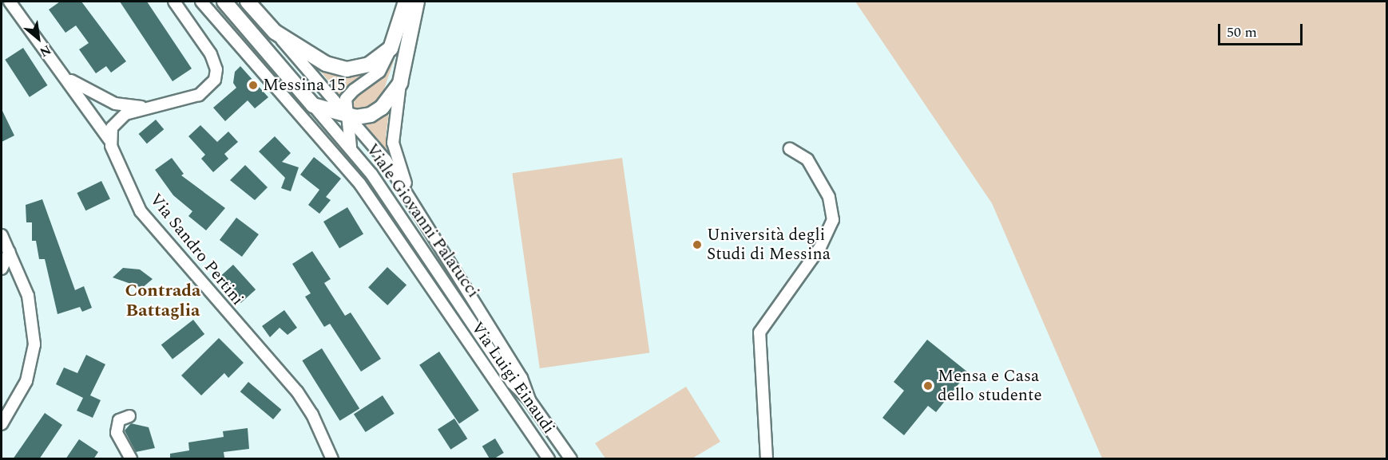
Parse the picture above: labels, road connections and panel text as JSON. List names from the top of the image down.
{
  "streets": {
    "main road": ["Viale Giovanni Palatucci"],
    "street": ["Via Sandro Pertini", "Via Luigi Einaudi"]
  },
  "districts": ["Contrada Battaglia"],
  "places": ["Messina 15", "Università degli Studi di Messina", "Mensa e Casa dello studente"],
  "scale_bar": "50 m",
  "north": "bottom right"
}
